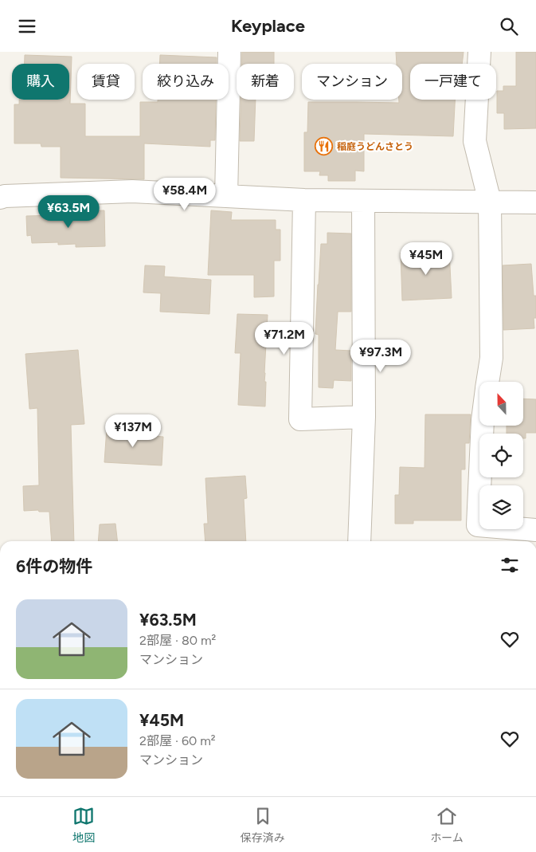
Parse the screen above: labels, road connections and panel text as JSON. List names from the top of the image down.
{
  "places": {
    "restaurant": ["稲庭うどんさとう"]
  },
  "north": "top",
  "page": {
    "header": "Keyplace",
    "chip": [
      "購入",
      "賃貸",
      "絞り込み",
      "新着",
      "マンション",
      "一戸建て"
    ],
    "price": [
      "¥58.4M",
      "¥63.5M",
      "¥45M",
      "¥71.2M",
      "¥97.3M",
      "¥137M"
    ],
    "heading": "6件の物件",
    "list": [
      {
        "name": "¥63.5M",
        "note": "2部屋 · 80 m² · マンション"
      },
      {
        "name": "¥45M",
        "note": "2部屋 · 60 m² · マンション"
      }
    ],
    "tabs": ["地図", "保存済み", "ホーム"]
  }
}
